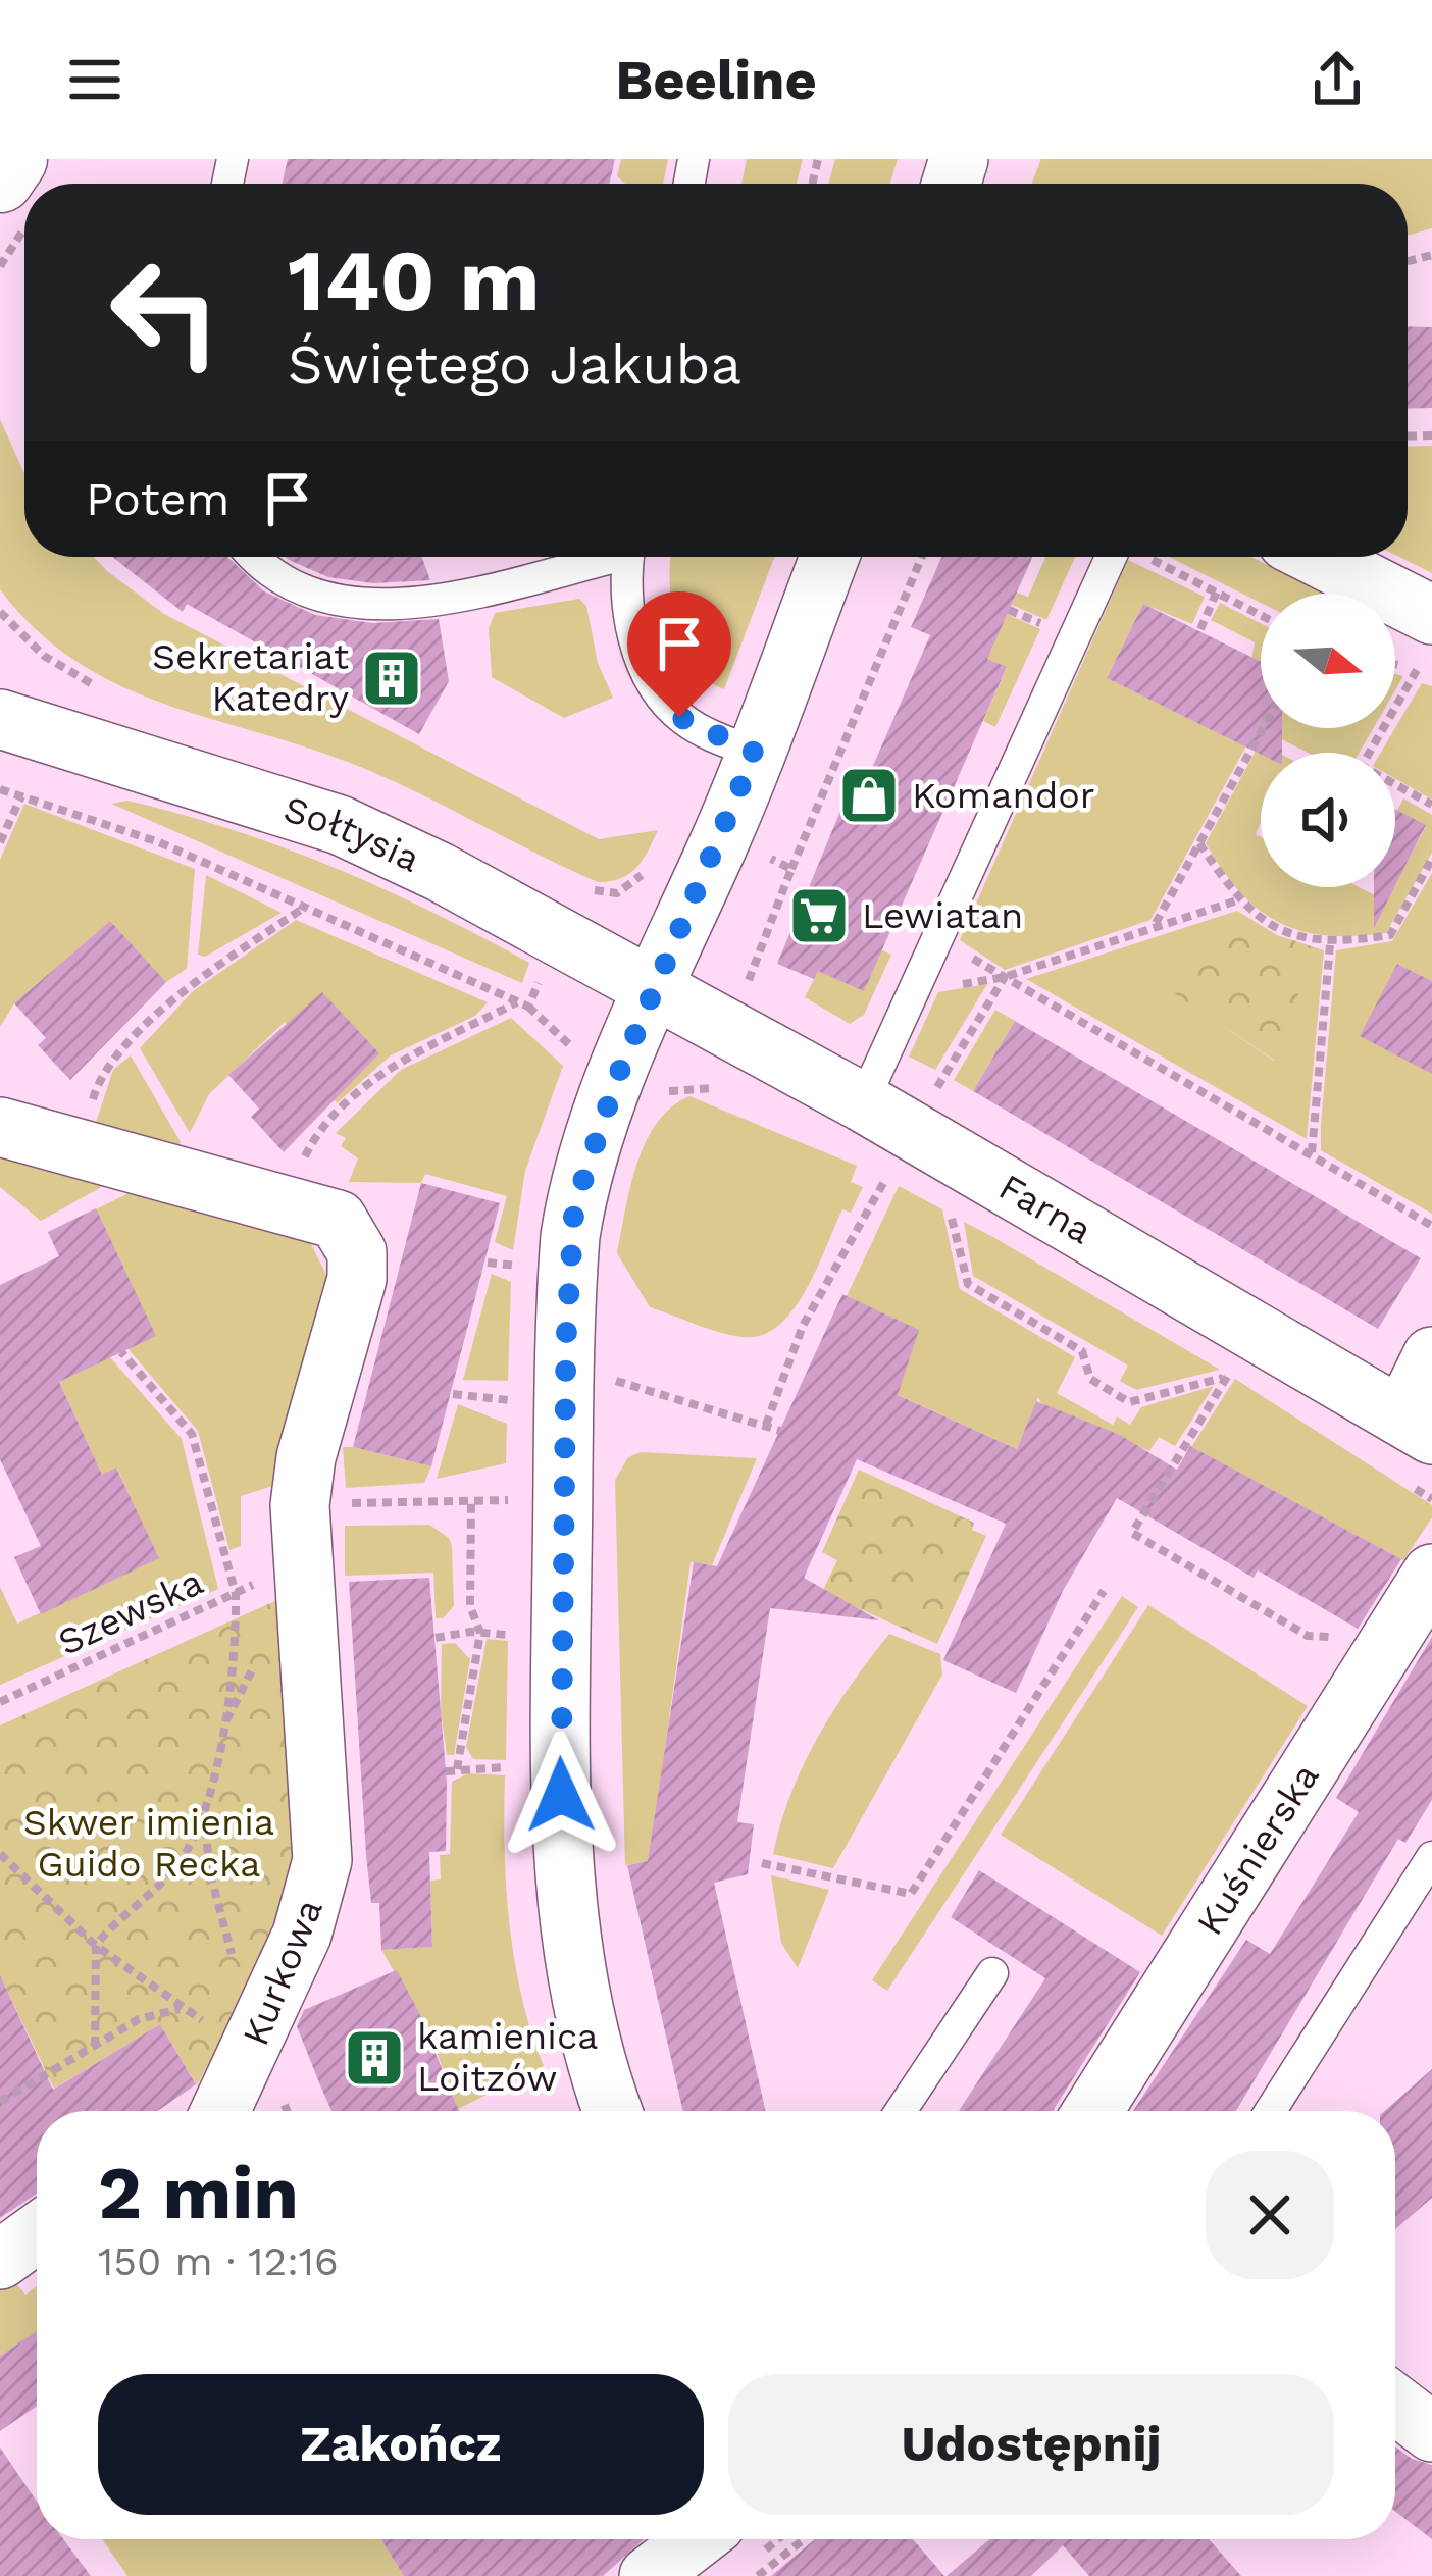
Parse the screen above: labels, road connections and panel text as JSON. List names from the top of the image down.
{
  "streets": {
    "street": [
      "Sołtysia",
      "Farna",
      "Kuśnierska",
      "Kurkowa"
    ],
    "path": ["Szewska"]
  },
  "crossings": [
    ["Sołtysia", "Farna"]
  ],
  "parks": ["Skwer imienia Guido Recka"],
  "places": {
    "building": ["Sekretariat Katedry", "kamienica Loitzów"],
    "shop": ["Komandor"],
    "supermarket": ["Lewiatan"]
  },
  "north": "right",
  "page": {
    "header": "Beeline",
    "turn": ["140 m", "Świętego Jakuba"],
    "then": "Potem",
    "heading": ["2 min", "150 m · 12:16"],
    "buttons": ["Zakończ", "Udostępnij"]
  }
}
